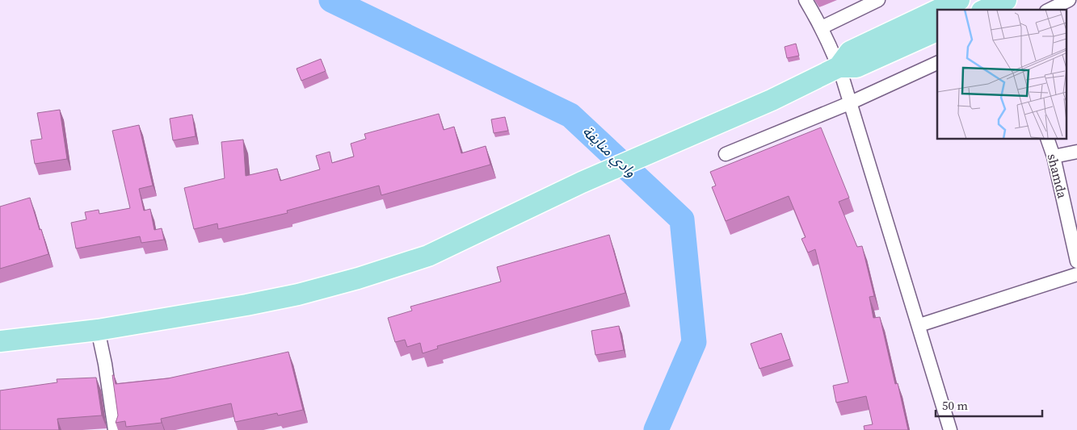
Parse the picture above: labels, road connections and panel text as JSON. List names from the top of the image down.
{
  "streets": {
    "street": ["shamda"]
  },
  "water": ["وادي منايفة"],
  "scale_bar": "50 m"
}
